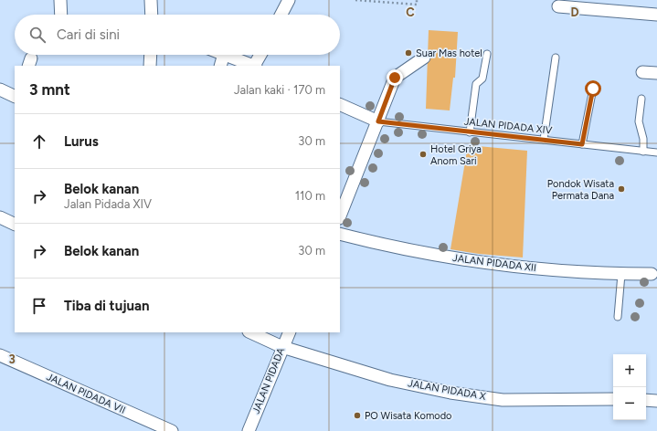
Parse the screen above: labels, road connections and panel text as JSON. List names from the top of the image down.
{
  "streets": {
    "street": [
      "JALAN PIDADA XII",
      "JALAN PIDADA",
      "JALAN PIDADA X",
      "JALAN PIDADA VII"
    ],
    "lane": ["JALAN PIDADA XIV"]
  },
  "crossings": [
    ["JALAN PIDADA", "JALAN PIDADA X"]
  ],
  "places": [
    "Suar Mas hotel",
    "Hotel Griya Anom Sari",
    "Pondok Wisata Permata Dana",
    "PO Wisata Komodo"
  ],
  "page": {
    "search": "Cari di sini",
    "heading": ["3 mnt", "Jalan kaki · 170 m"],
    "list": [
      ["Lurus", "30 m"],
      ["Belok kanan", "Jalan Pidada XIV", "110 m"],
      ["Belok kanan", "30 m"],
      "Tiba di tujuan"
    ],
    "map_buttons": ["+", "−"]
  },
  "grid": {
    "columns": ["C", "D"],
    "rows": ["3"]
  }
}
